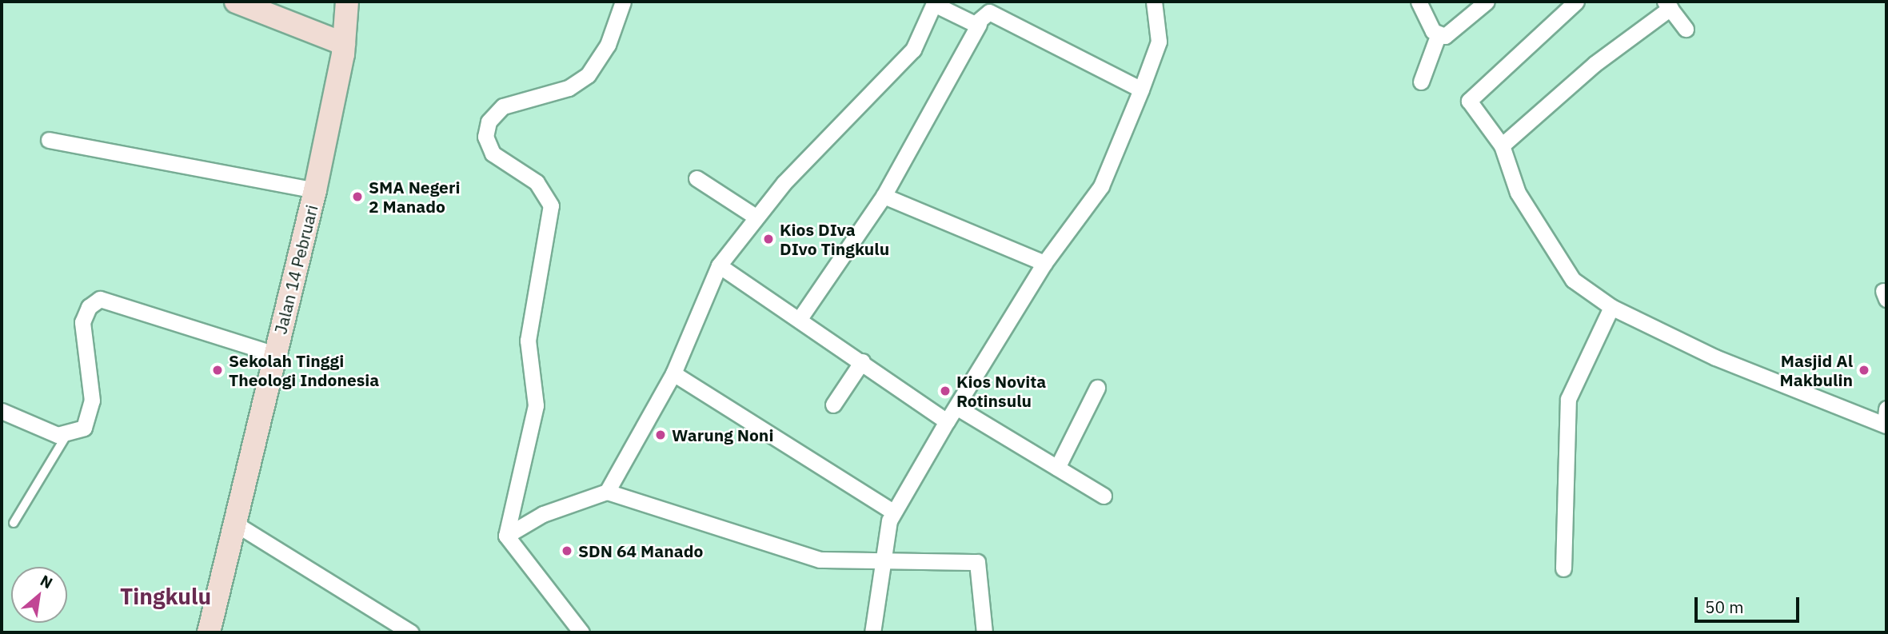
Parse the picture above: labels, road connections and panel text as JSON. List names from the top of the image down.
{
  "streets": {
    "main road": ["Jalan 14 Pebruari"]
  },
  "districts": ["Tingkulu"],
  "places": [
    "SMA Negeri 2 Manado",
    "Kios DIva DIvo Tingkulu",
    "Sekolah Tinggi Theologi Indonesia",
    "Masjid Al Makbulin",
    "Kios Novita Rotinsulu",
    "Warung Noni",
    "SDN 64 Manado"
  ],
  "scale_bar": "50 m",
  "north": "top right"
}
